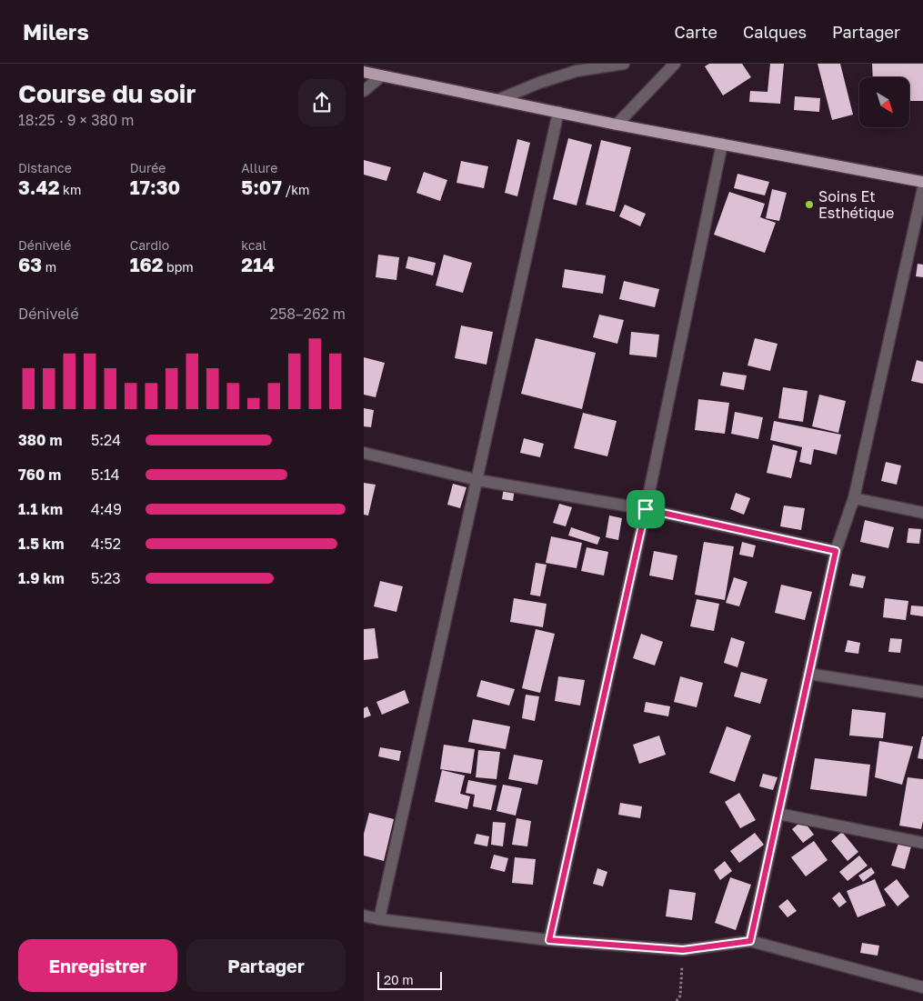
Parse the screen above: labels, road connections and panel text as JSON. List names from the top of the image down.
{
  "places": ["Soins Et Esthétique"],
  "scale_bar": "20 m",
  "north": "bottom right",
  "page": {
    "header": "Milers",
    "nav": ["Carte", "Calques", "Partager"],
    "heading": ["Course du soir", "18:25 · 9 × 380 m"],
    "stats": [
      ["Distance", "3.42 km"],
      ["Durée", "17:30"],
      ["Allure", "5:07 /km"],
      ["Dénivelé", "63 m"],
      ["Cardio", "162 bpm"],
      ["kcal", "214"]
    ],
    "chart": ["Dénivelé", "258–262 m"],
    "list": [
      {
        "name": "380 m",
        "note": "5:24"
      },
      {
        "name": "760 m",
        "note": "5:14"
      },
      {
        "name": "1.1 km",
        "note": "4:49"
      },
      {
        "name": "1.5 km",
        "note": "4:52"
      },
      {
        "name": "1.9 km",
        "note": "5:23"
      }
    ],
    "buttons": ["Enregistrer", "Partager"],
    "scale": "20 m"
  }
}
